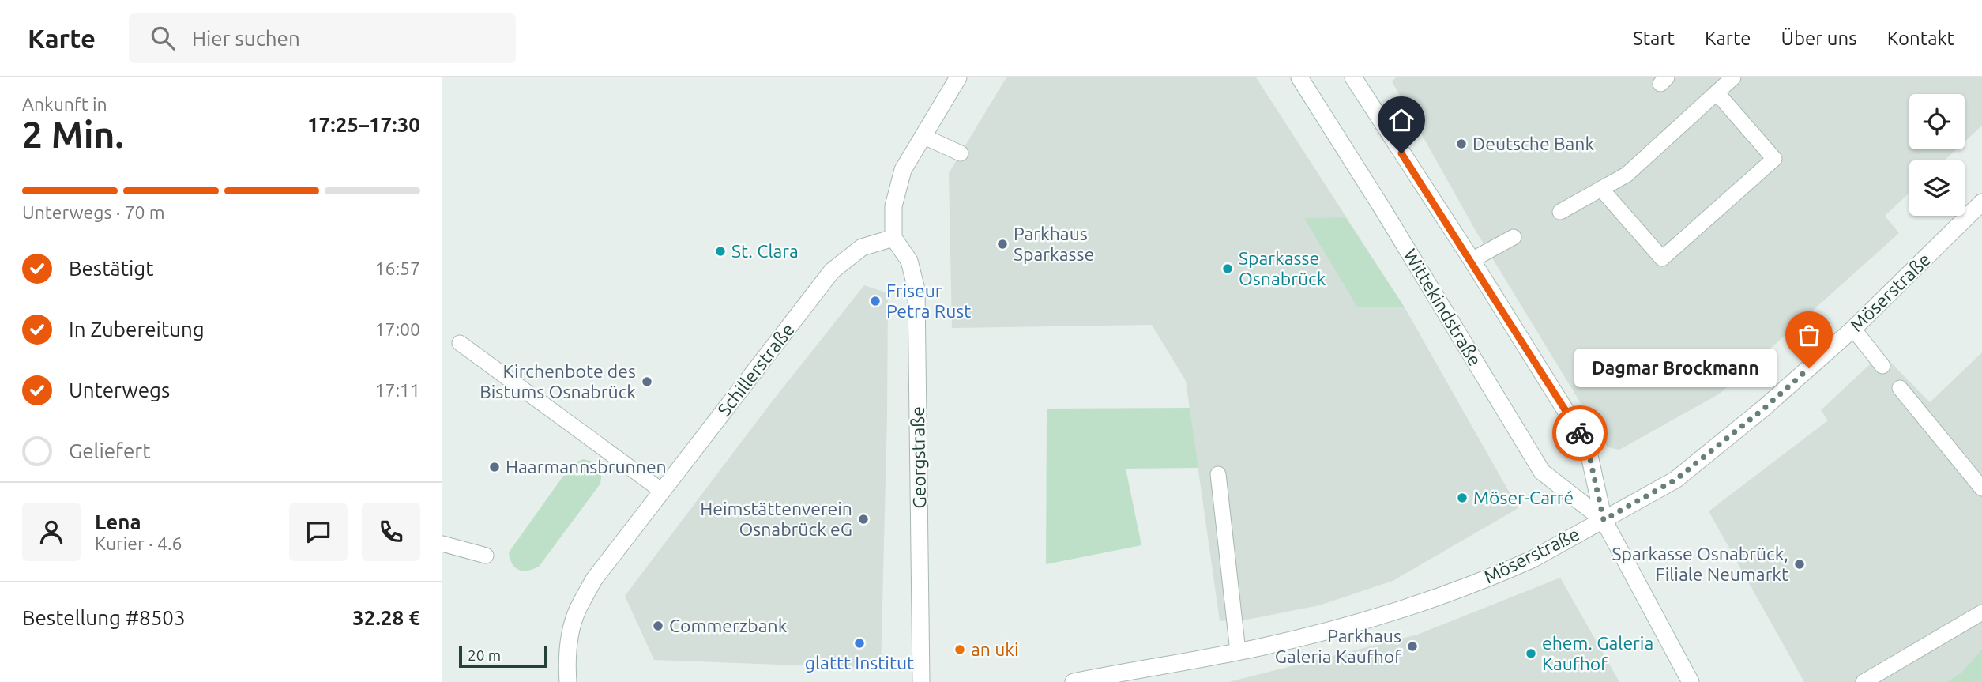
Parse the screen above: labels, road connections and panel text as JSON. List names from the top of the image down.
{
  "streets": {
    "street": [
      "Möserstraße",
      "Wittekindstraße",
      "Schillerstraße",
      "Georgstraße"
    ]
  },
  "crossings": [
    ["Möserstraße", "Wittekindstraße"],
    ["Schillerstraße", "Georgstraße"]
  ],
  "places": [
    "Deutsche Bank",
    "Parkhaus Sparkasse",
    "St. Clara",
    "Sparkasse Osnabrück",
    "Friseur Petra Rust",
    "Dagmar Brockmann",
    "Kirchenbote des Bistums Osnabrück",
    "Haarmannsbrunnen",
    "Möser-Carré",
    "Heimstättenverein Osnabrück eG",
    "Sparkasse Osnabrück, Filiale Neumarkt",
    "Commerzbank",
    "glattt Institut",
    "Parkhaus Galeria Kaufhof",
    "an uki",
    "ehem. Galeria Kaufhof"
  ],
  "scale_bar": "20 m",
  "page": {
    "header": "Karte",
    "search": "Hier suchen",
    "nav": [
      "Start",
      "Karte",
      "Über uns",
      "Kontakt"
    ],
    "heading": ["2 Min.", "Ankunft in", "17:25–17:30"],
    "panel": [
      "Lena",
      "Kurier · 4.6",
      "Bestellung #8503",
      "32.28 €"
    ],
    "bar": "Unterwegs · 70 m",
    "list": [
      ["Bestätigt", "16:57"],
      ["In Zubereitung", "17:00"],
      ["Unterwegs", "17:11"],
      "Geliefert"
    ],
    "bubble": "Dagmar Brockmann",
    "scale": "20 m"
  }
}
